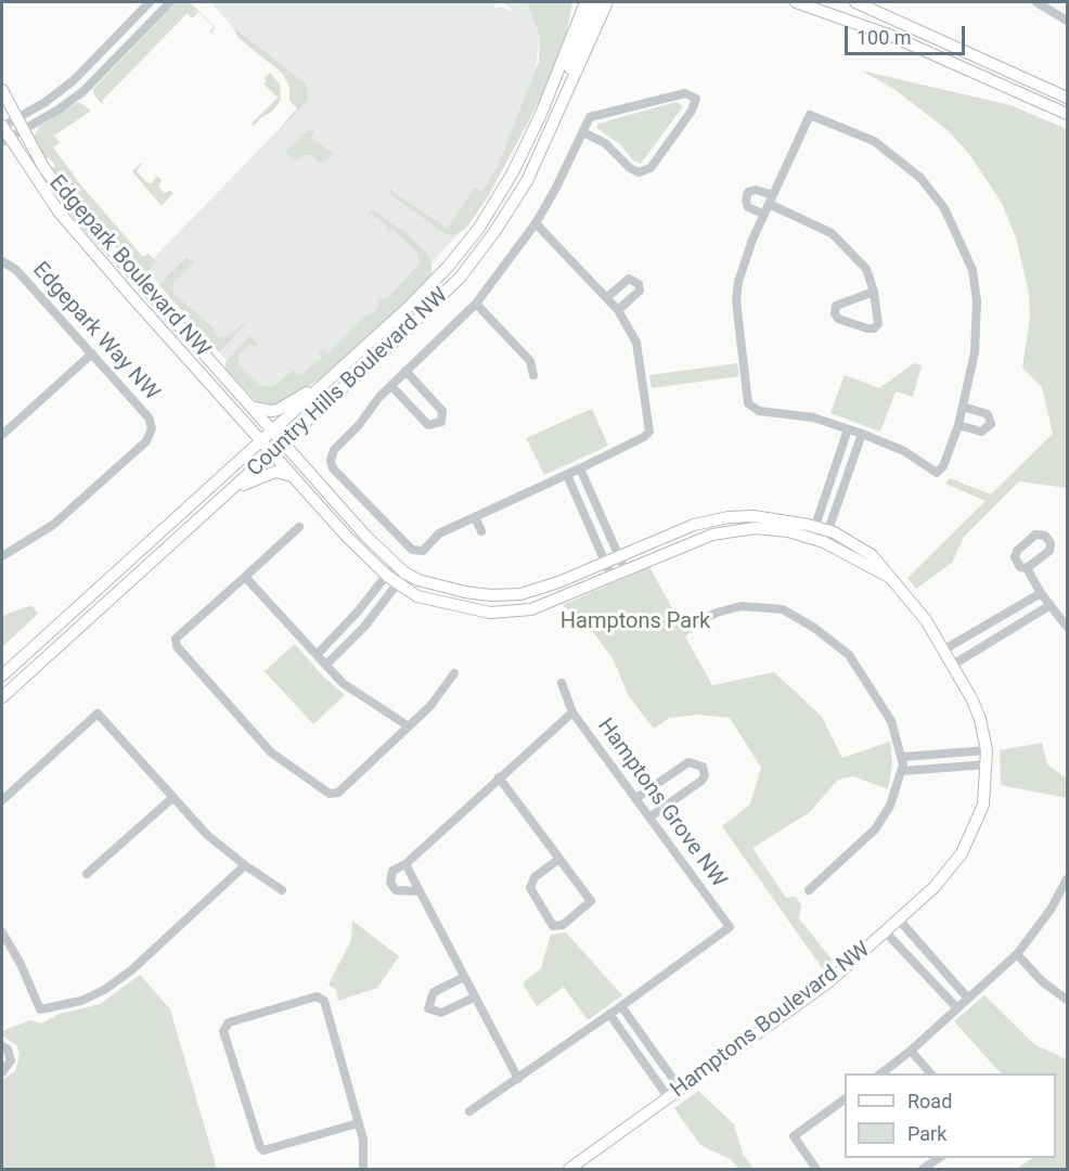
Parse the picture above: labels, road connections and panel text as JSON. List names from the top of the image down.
{
  "streets": {
    "street": [
      "Edgepark Boulevard NW",
      "Edgepark Way NW",
      "Country Hills Boulevard NW",
      "Hamptons Grove NW",
      "Hamptons Boulevard NW"
    ]
  },
  "crossings": [
    ["Edgepark Boulevard NW", "Country Hills Boulevard NW"],
    ["Edgepark Boulevard NW", "Hamptons Boulevard NW"],
    ["Country Hills Boulevard NW", "Hamptons Boulevard NW"]
  ],
  "parks": ["Hamptons Park"],
  "legend": ["Road", "Park"],
  "scale_bar": "100 m"
}
